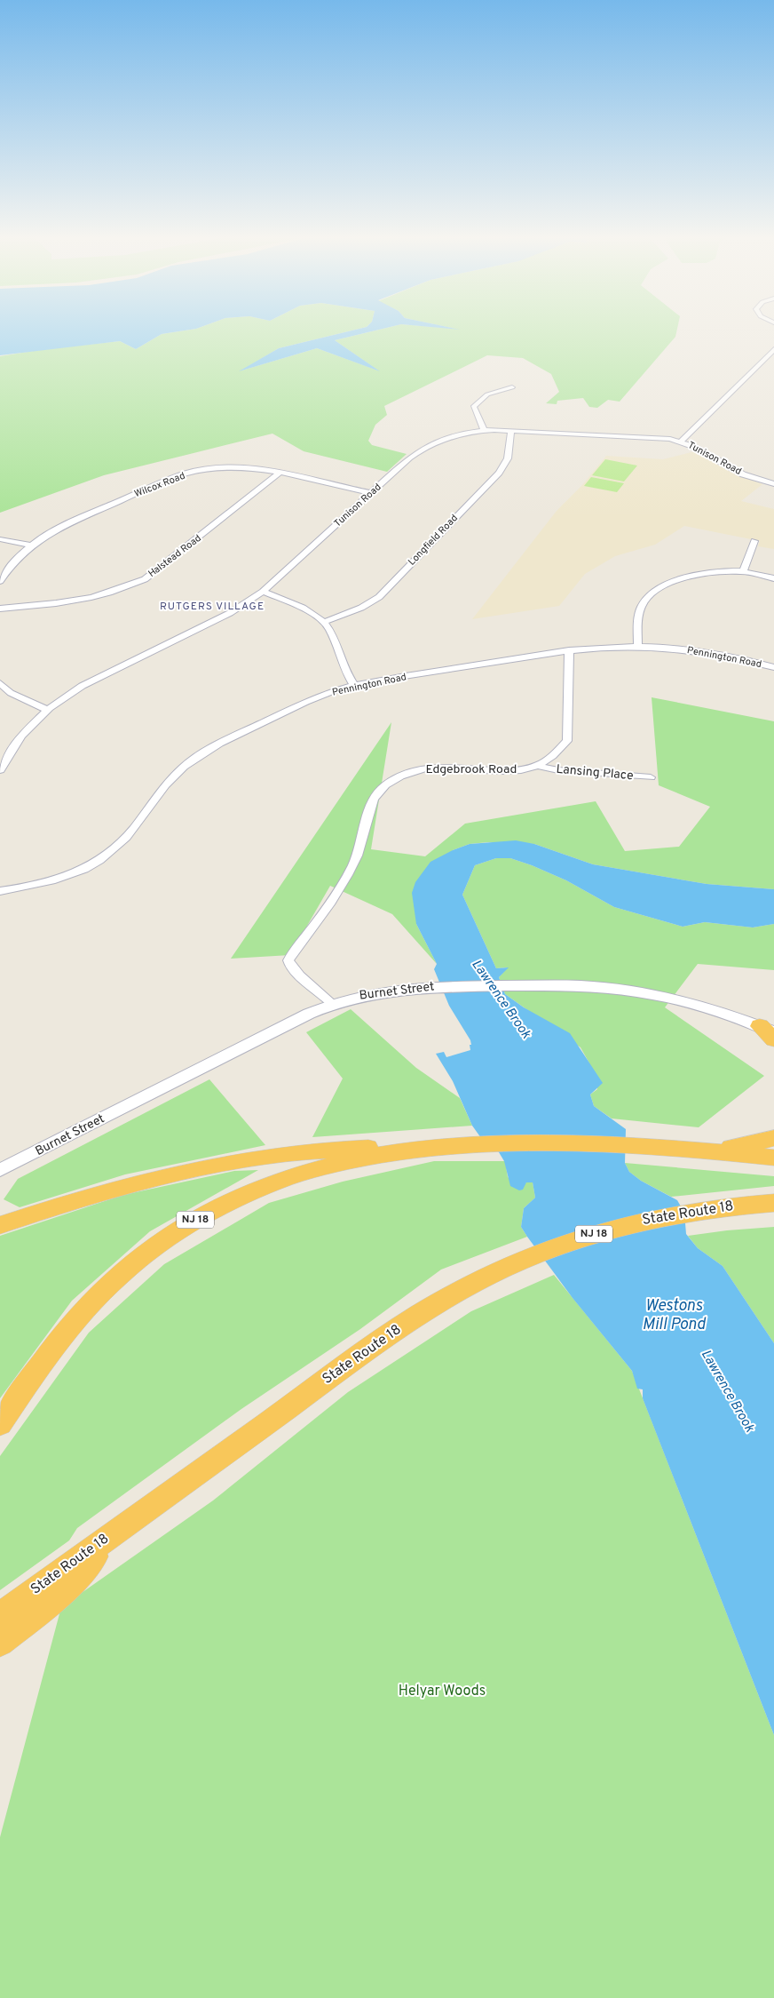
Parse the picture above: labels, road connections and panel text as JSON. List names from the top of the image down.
{
  "streets": {
    "highway": ["State Route 18", "NJ 18"],
    "street": [
      "Tunison Road",
      "Wilcox Road",
      "Longfield Road",
      "Halstead Road",
      "Pennington Road",
      "Edgebrook Road",
      "Lansing Place",
      "Burnet Street"
    ]
  },
  "crossings": [
    ["Tunison Road", "Wilcox Road"],
    ["Tunison Road", "Longfield Road"],
    ["Wilcox Road", "Halstead Road"],
    ["Pennington Road", "Edgebrook Road"],
    ["Edgebrook Road", "Lansing Place"],
    ["Edgebrook Road", "Burnet Street"]
  ],
  "districts": ["RUTGERS VILLAGE"],
  "water": ["Lawrence Brook", "Westons Mill Pond"],
  "parks": ["Helyar Woods"]
}
